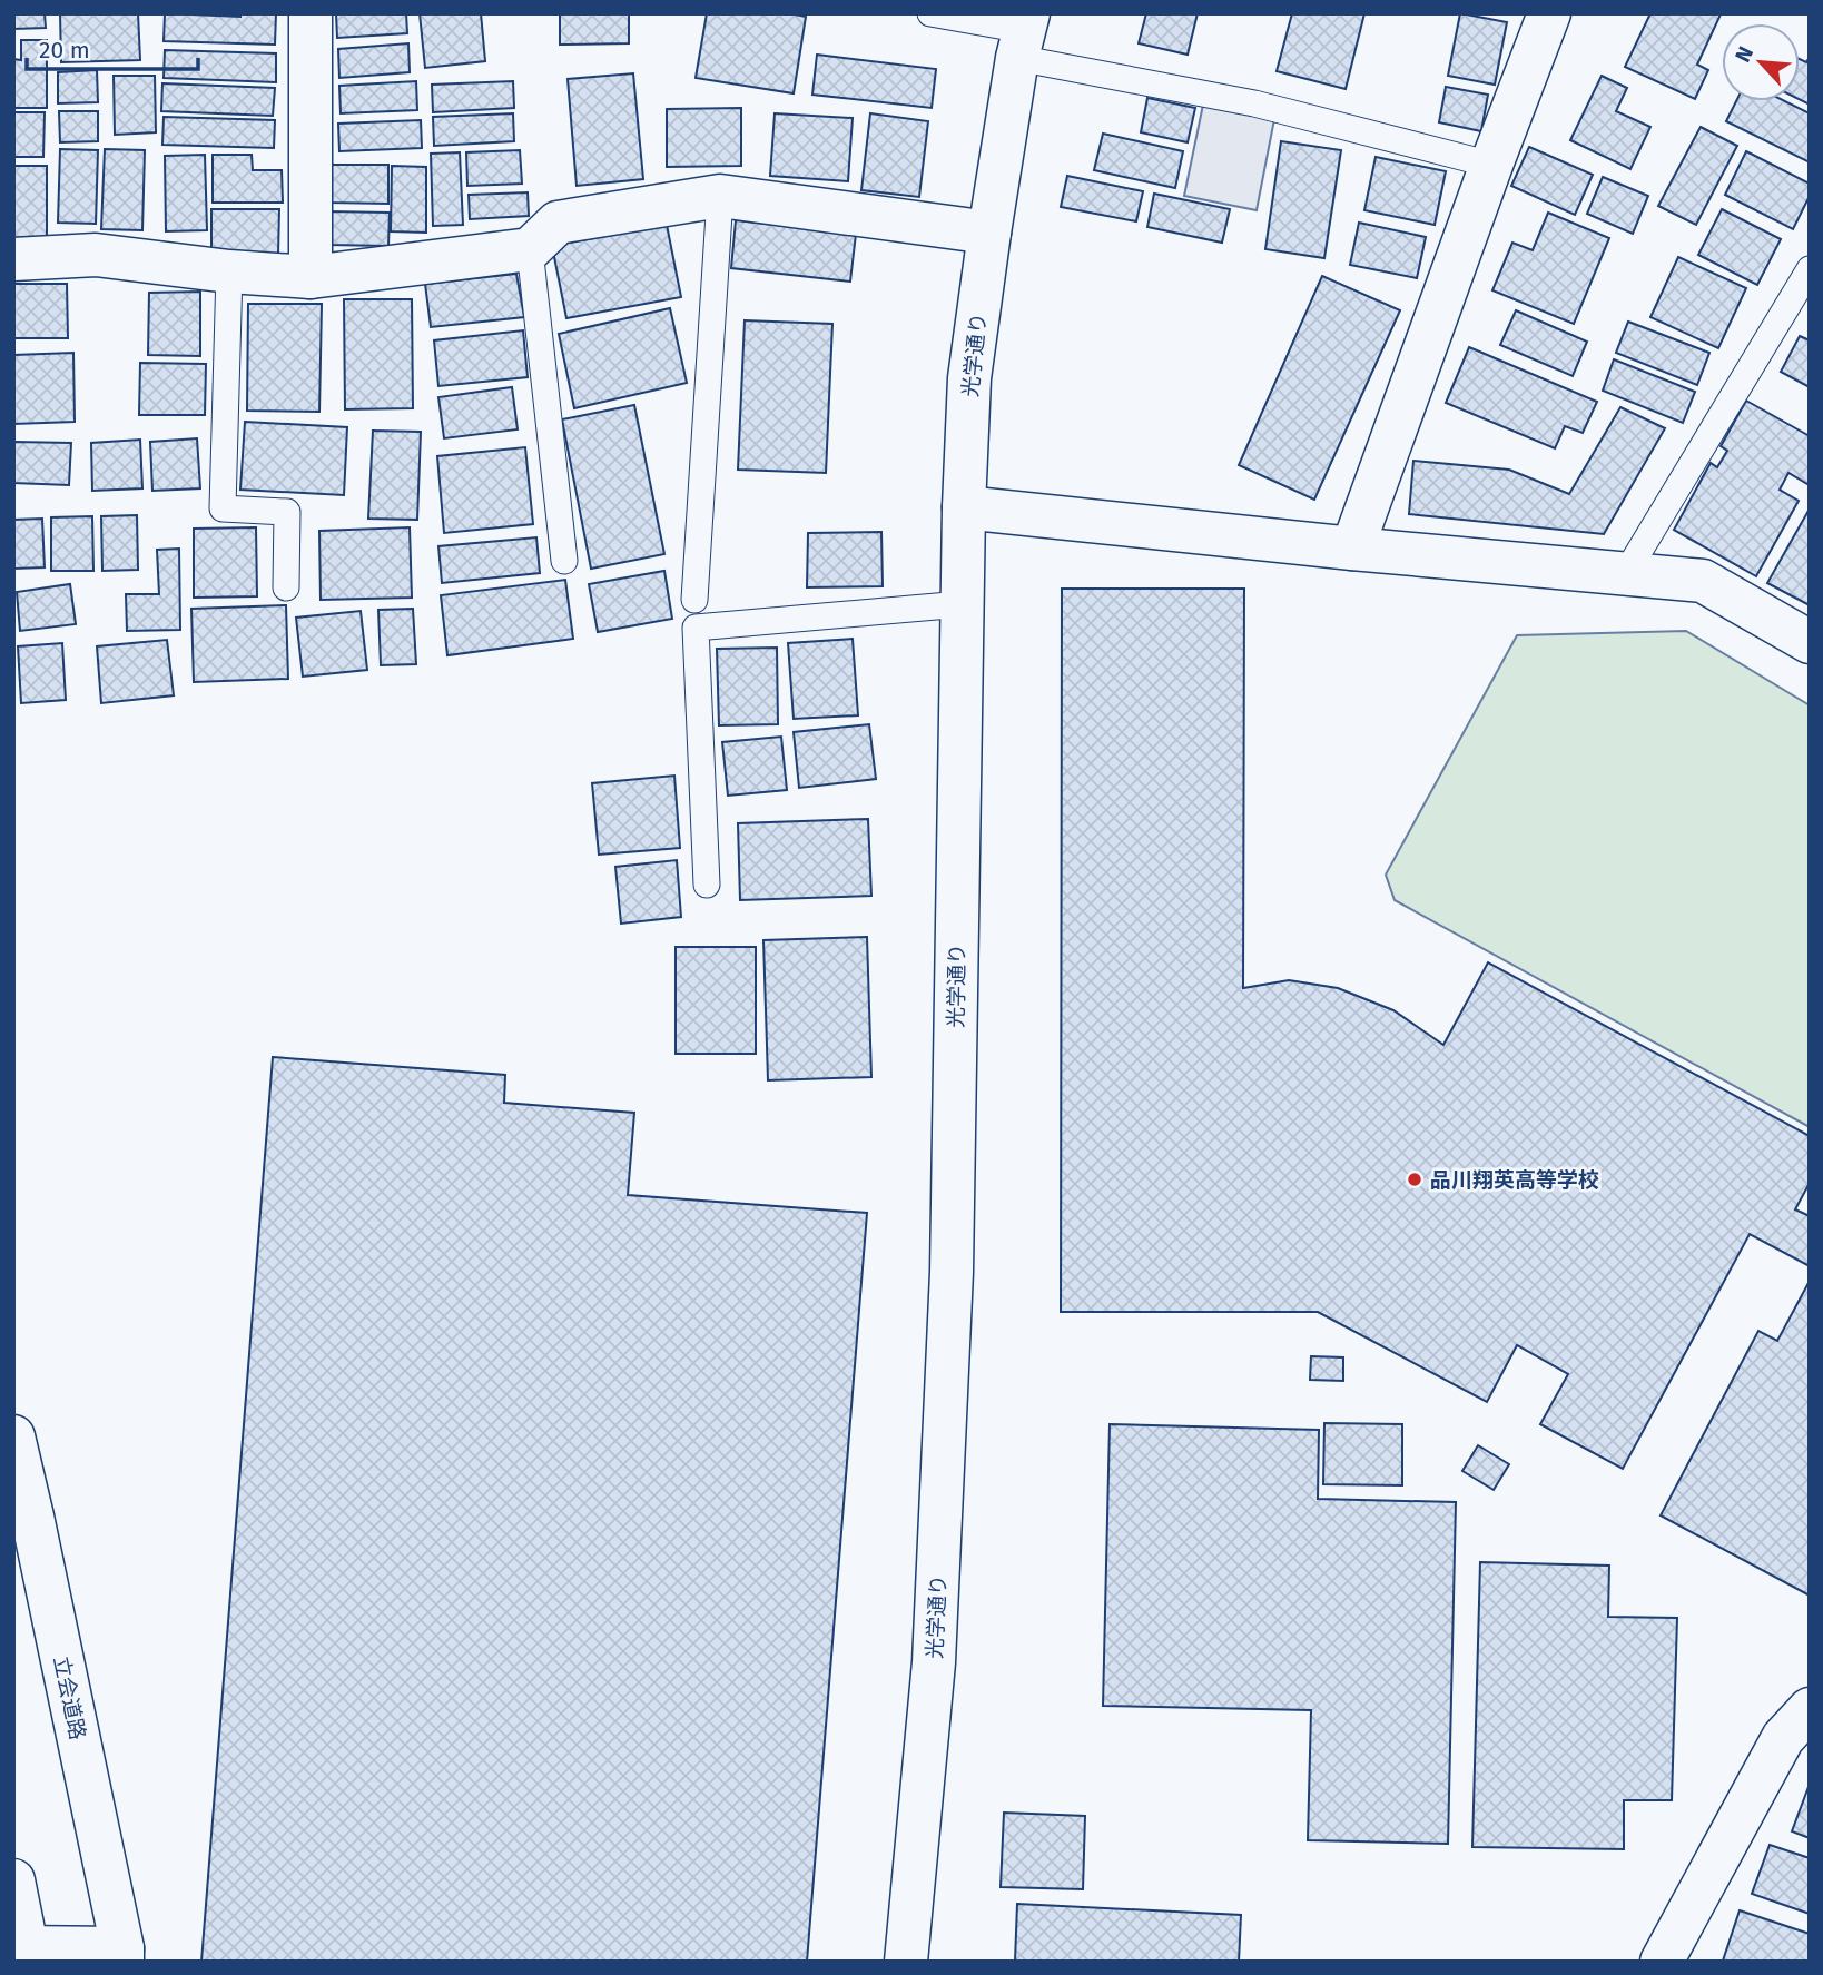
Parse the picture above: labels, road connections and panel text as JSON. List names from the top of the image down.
{
  "streets": {
    "street": ["光学通り", "立会道路"]
  },
  "places": ["品川翔英高等学校"],
  "scale_bar": "20 m",
  "north": "top left"
}
